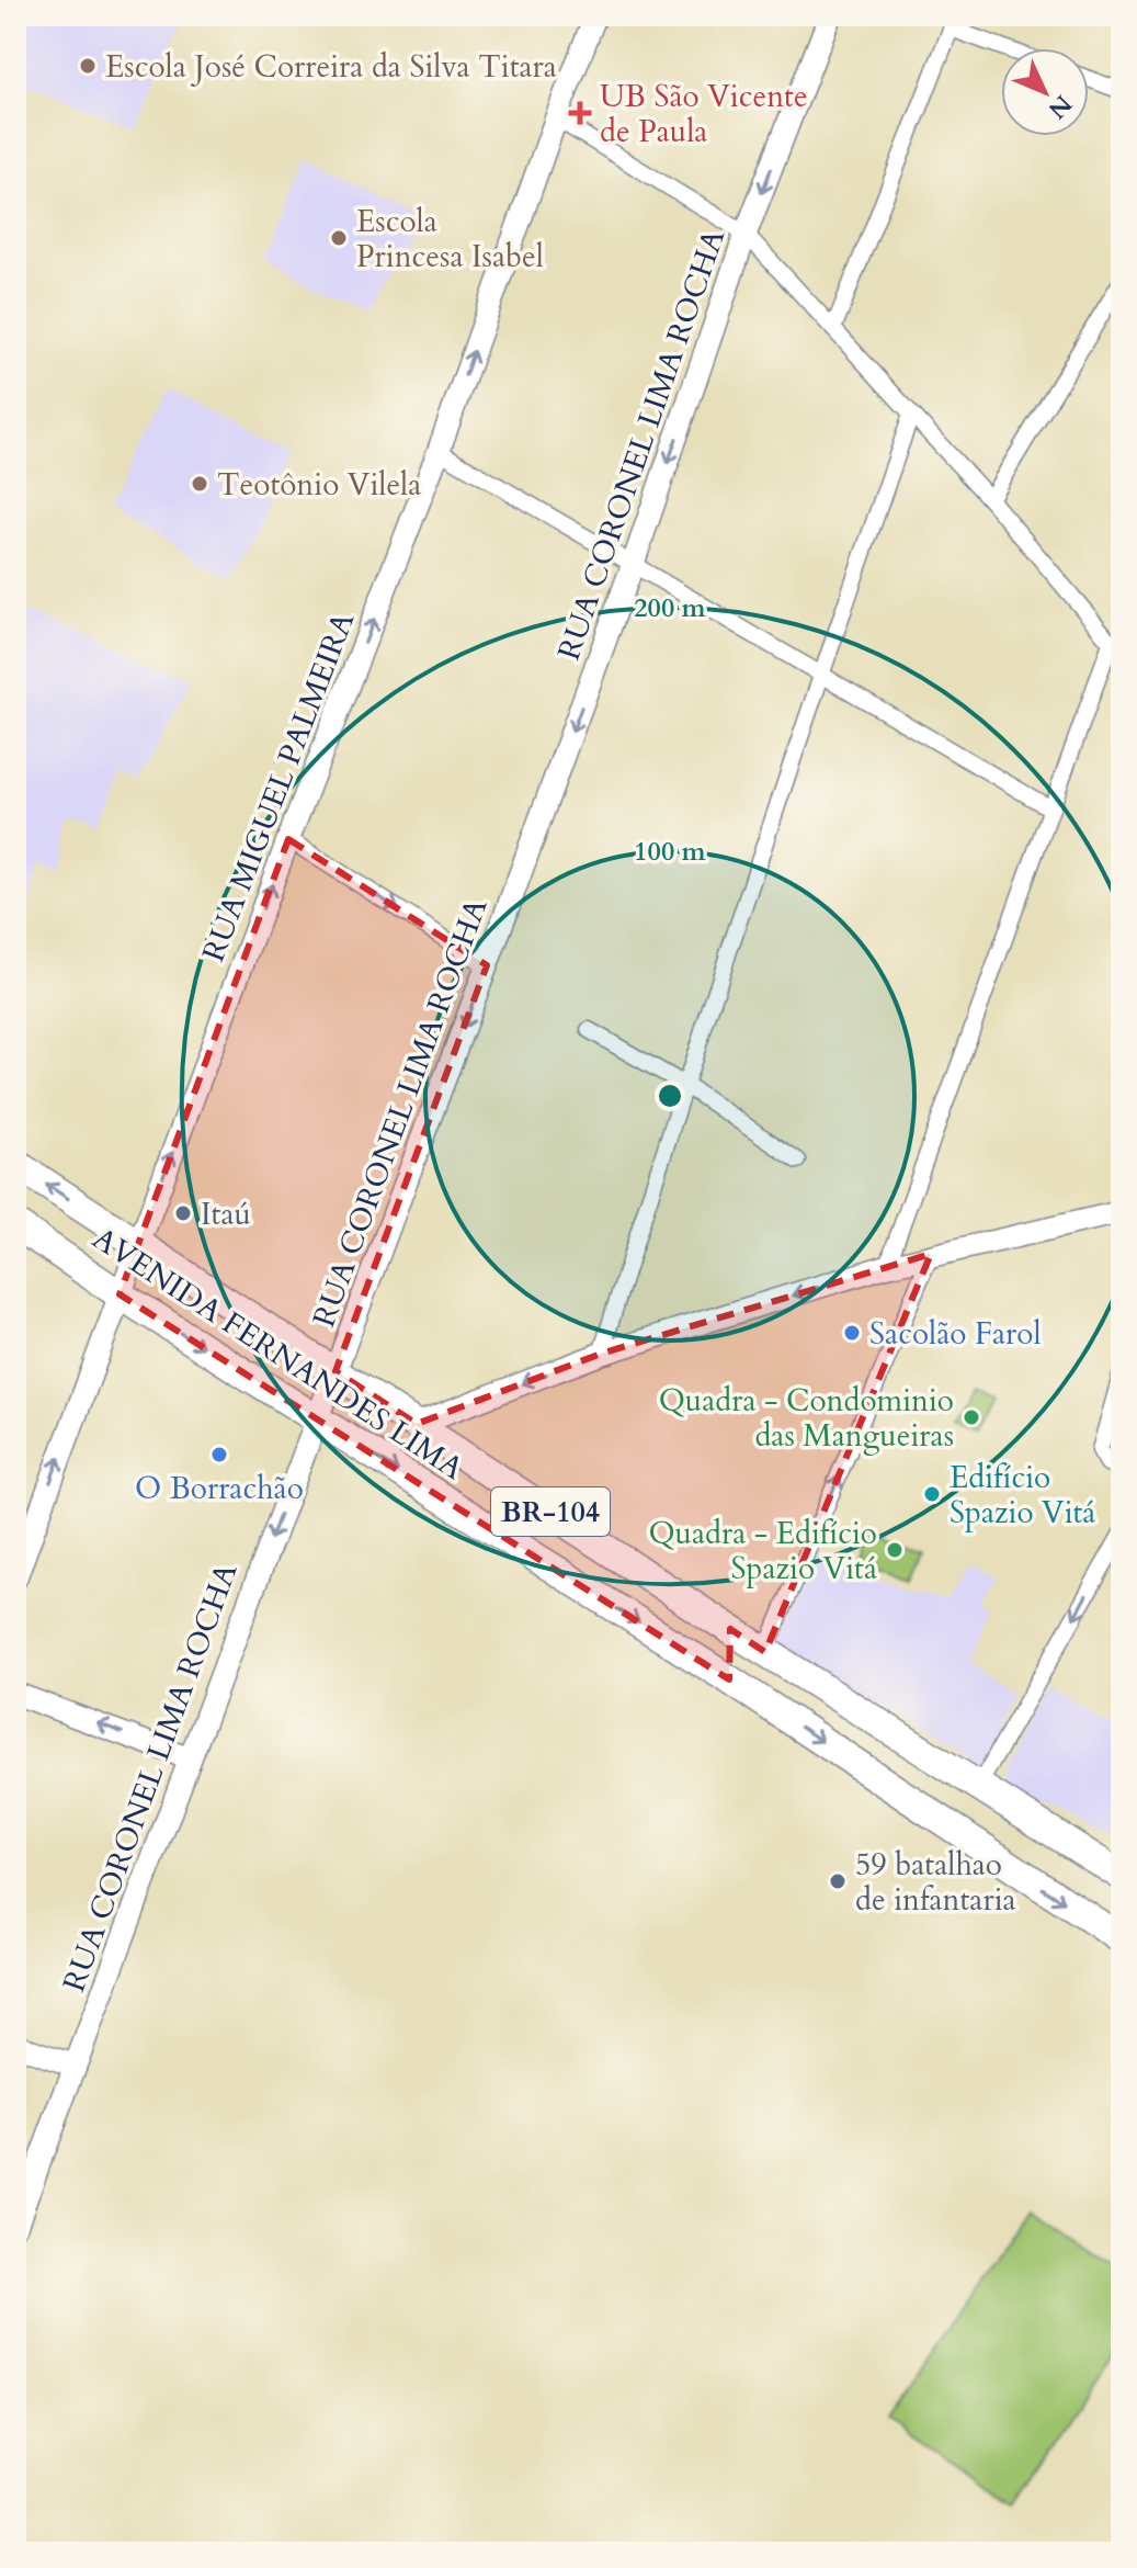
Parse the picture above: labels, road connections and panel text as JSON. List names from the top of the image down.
{
  "streets": {
    "highway": ["AVENIDA FERNANDES LIMA", "BR-104"],
    "street": ["RUA CORONEL LIMA ROCHA", "RUA MIGUEL PALMEIRA"]
  },
  "crossings": [
    ["RUA CORONEL LIMA ROCHA", "AVENIDA FERNANDES LIMA"],
    ["RUA MIGUEL PALMEIRA", "AVENIDA FERNANDES LIMA"]
  ],
  "one_way": ["RUA CORONEL LIMA ROCHA", "RUA MIGUEL PALMEIRA"],
  "places": {
    "other": [
      "Escola José Correira da Silva Titara",
      "Escola Princesa Isabel",
      "Teotônio Vilela",
      "Itaú",
      "Sacolão Farol",
      "Quadra - Condominio das Mangueiras",
      "O Borrachão",
      "Edifício Spazio Vitá",
      "Quadra - Edifício Spazio Vitá",
      "59 batalhao de infantaria"
    ],
    "health": ["UB São Vicente de Paula"]
  },
  "north": "bottom right",
  "rings": ["200 m", "100 m"]
}
